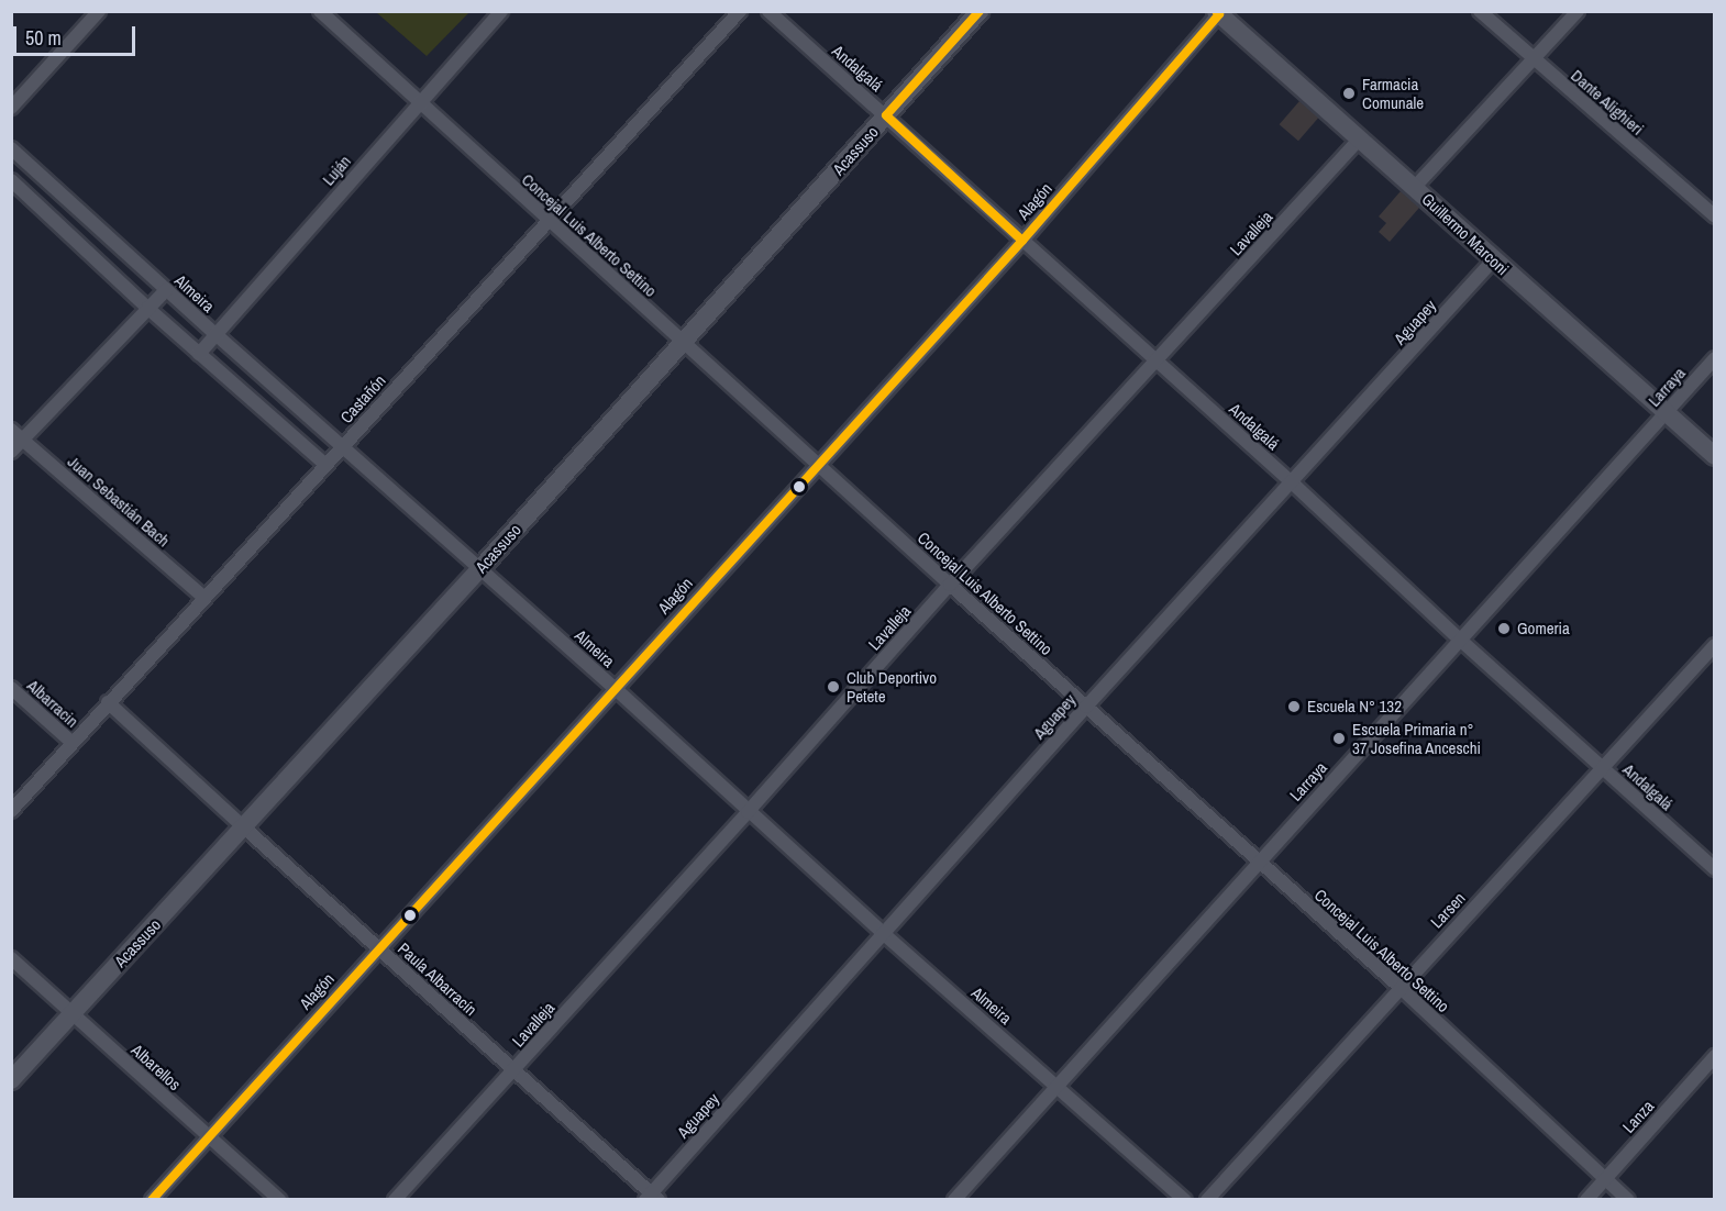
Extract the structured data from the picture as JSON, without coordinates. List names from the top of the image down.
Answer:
{
  "streets": {
    "street": [
      "Andalgalá",
      "Dante Alighieri",
      "Acassuso",
      "Luján",
      "Alagón",
      "Lavalleja",
      "Guillermo Marconi",
      "Concejal Luis Alberto Settino",
      "Almeira",
      "Aguapey",
      "Larraya",
      "Castañón",
      "Juan Sebastián Bach",
      "Albarracin",
      "Larsen",
      "Paula Albarracín",
      "Albarellos",
      "Lanza"
    ]
  },
  "crossings": [
    ["Andalgalá", "Acassuso"],
    ["Andalgalá", "Alagón"],
    ["Andalgalá", "Lavalleja"],
    ["Andalgalá", "Aguapey"],
    ["Andalgalá", "Larraya"],
    ["Andalgalá", "Larsen"],
    ["Acassuso", "Concejal Luis Alberto Settino"],
    ["Acassuso", "Almeira"],
    ["Acassuso", "Paula Albarracín"],
    ["Acassuso", "Albarellos"],
    ["Luján", "Concejal Luis Alberto Settino"],
    ["Luján", "Almeira"],
    ["Alagón", "Guillermo Marconi"],
    ["Alagón", "Concejal Luis Alberto Settino"],
    ["Alagón", "Almeira"],
    ["Alagón", "Paula Albarracín"],
    ["Alagón", "Albarellos"],
    ["Lavalleja", "Guillermo Marconi"],
    ["Lavalleja", "Concejal Luis Alberto Settino"],
    ["Lavalleja", "Almeira"],
    ["Lavalleja", "Paula Albarracín"],
    ["Guillermo Marconi", "Aguapey"],
    ["Guillermo Marconi", "Larraya"],
    ["Concejal Luis Alberto Settino", "Aguapey"],
    ["Concejal Luis Alberto Settino", "Larraya"],
    ["Concejal Luis Alberto Settino", "Castañón"],
    ["Concejal Luis Alberto Settino", "Larsen"],
    ["Concejal Luis Alberto Settino", "Lanza"],
    ["Almeira", "Aguapey"],
    ["Almeira", "Larraya"],
    ["Almeira", "Castañón"],
    ["Aguapey", "Paula Albarracín"],
    ["Castañón", "Juan Sebastián Bach"],
    ["Castañón", "Albarracin"],
    ["Castañón", "Paula Albarracín"]
  ],
  "places": [
    "Farmacia Comunale",
    "Gomeria",
    "Club Deportivo Petete",
    "Escuela N° 132",
    "Escuela Primaria n° 37 Josefina Anceschi"
  ],
  "scale_bar": "50 m"
}
